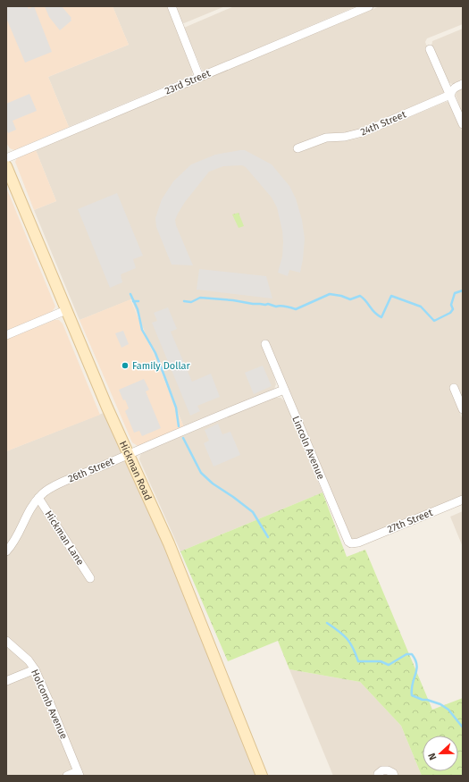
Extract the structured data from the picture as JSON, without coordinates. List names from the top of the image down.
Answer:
{
  "streets": {
    "main road": ["Hickman Road"],
    "street": [
      "23rd Street",
      "24th Street",
      "Lincoln Avenue",
      "26th Street",
      "27th Street",
      "Hickman Lane",
      "Holcomb Avenue"
    ]
  },
  "crossings": [
    ["Lincoln Avenue", "26th Street"],
    ["Lincoln Avenue", "27th Street"],
    ["26th Street", "Hickman Road"],
    ["26th Street", "Hickman Lane"]
  ],
  "places": ["Family Dollar"],
  "north": "left"
}
